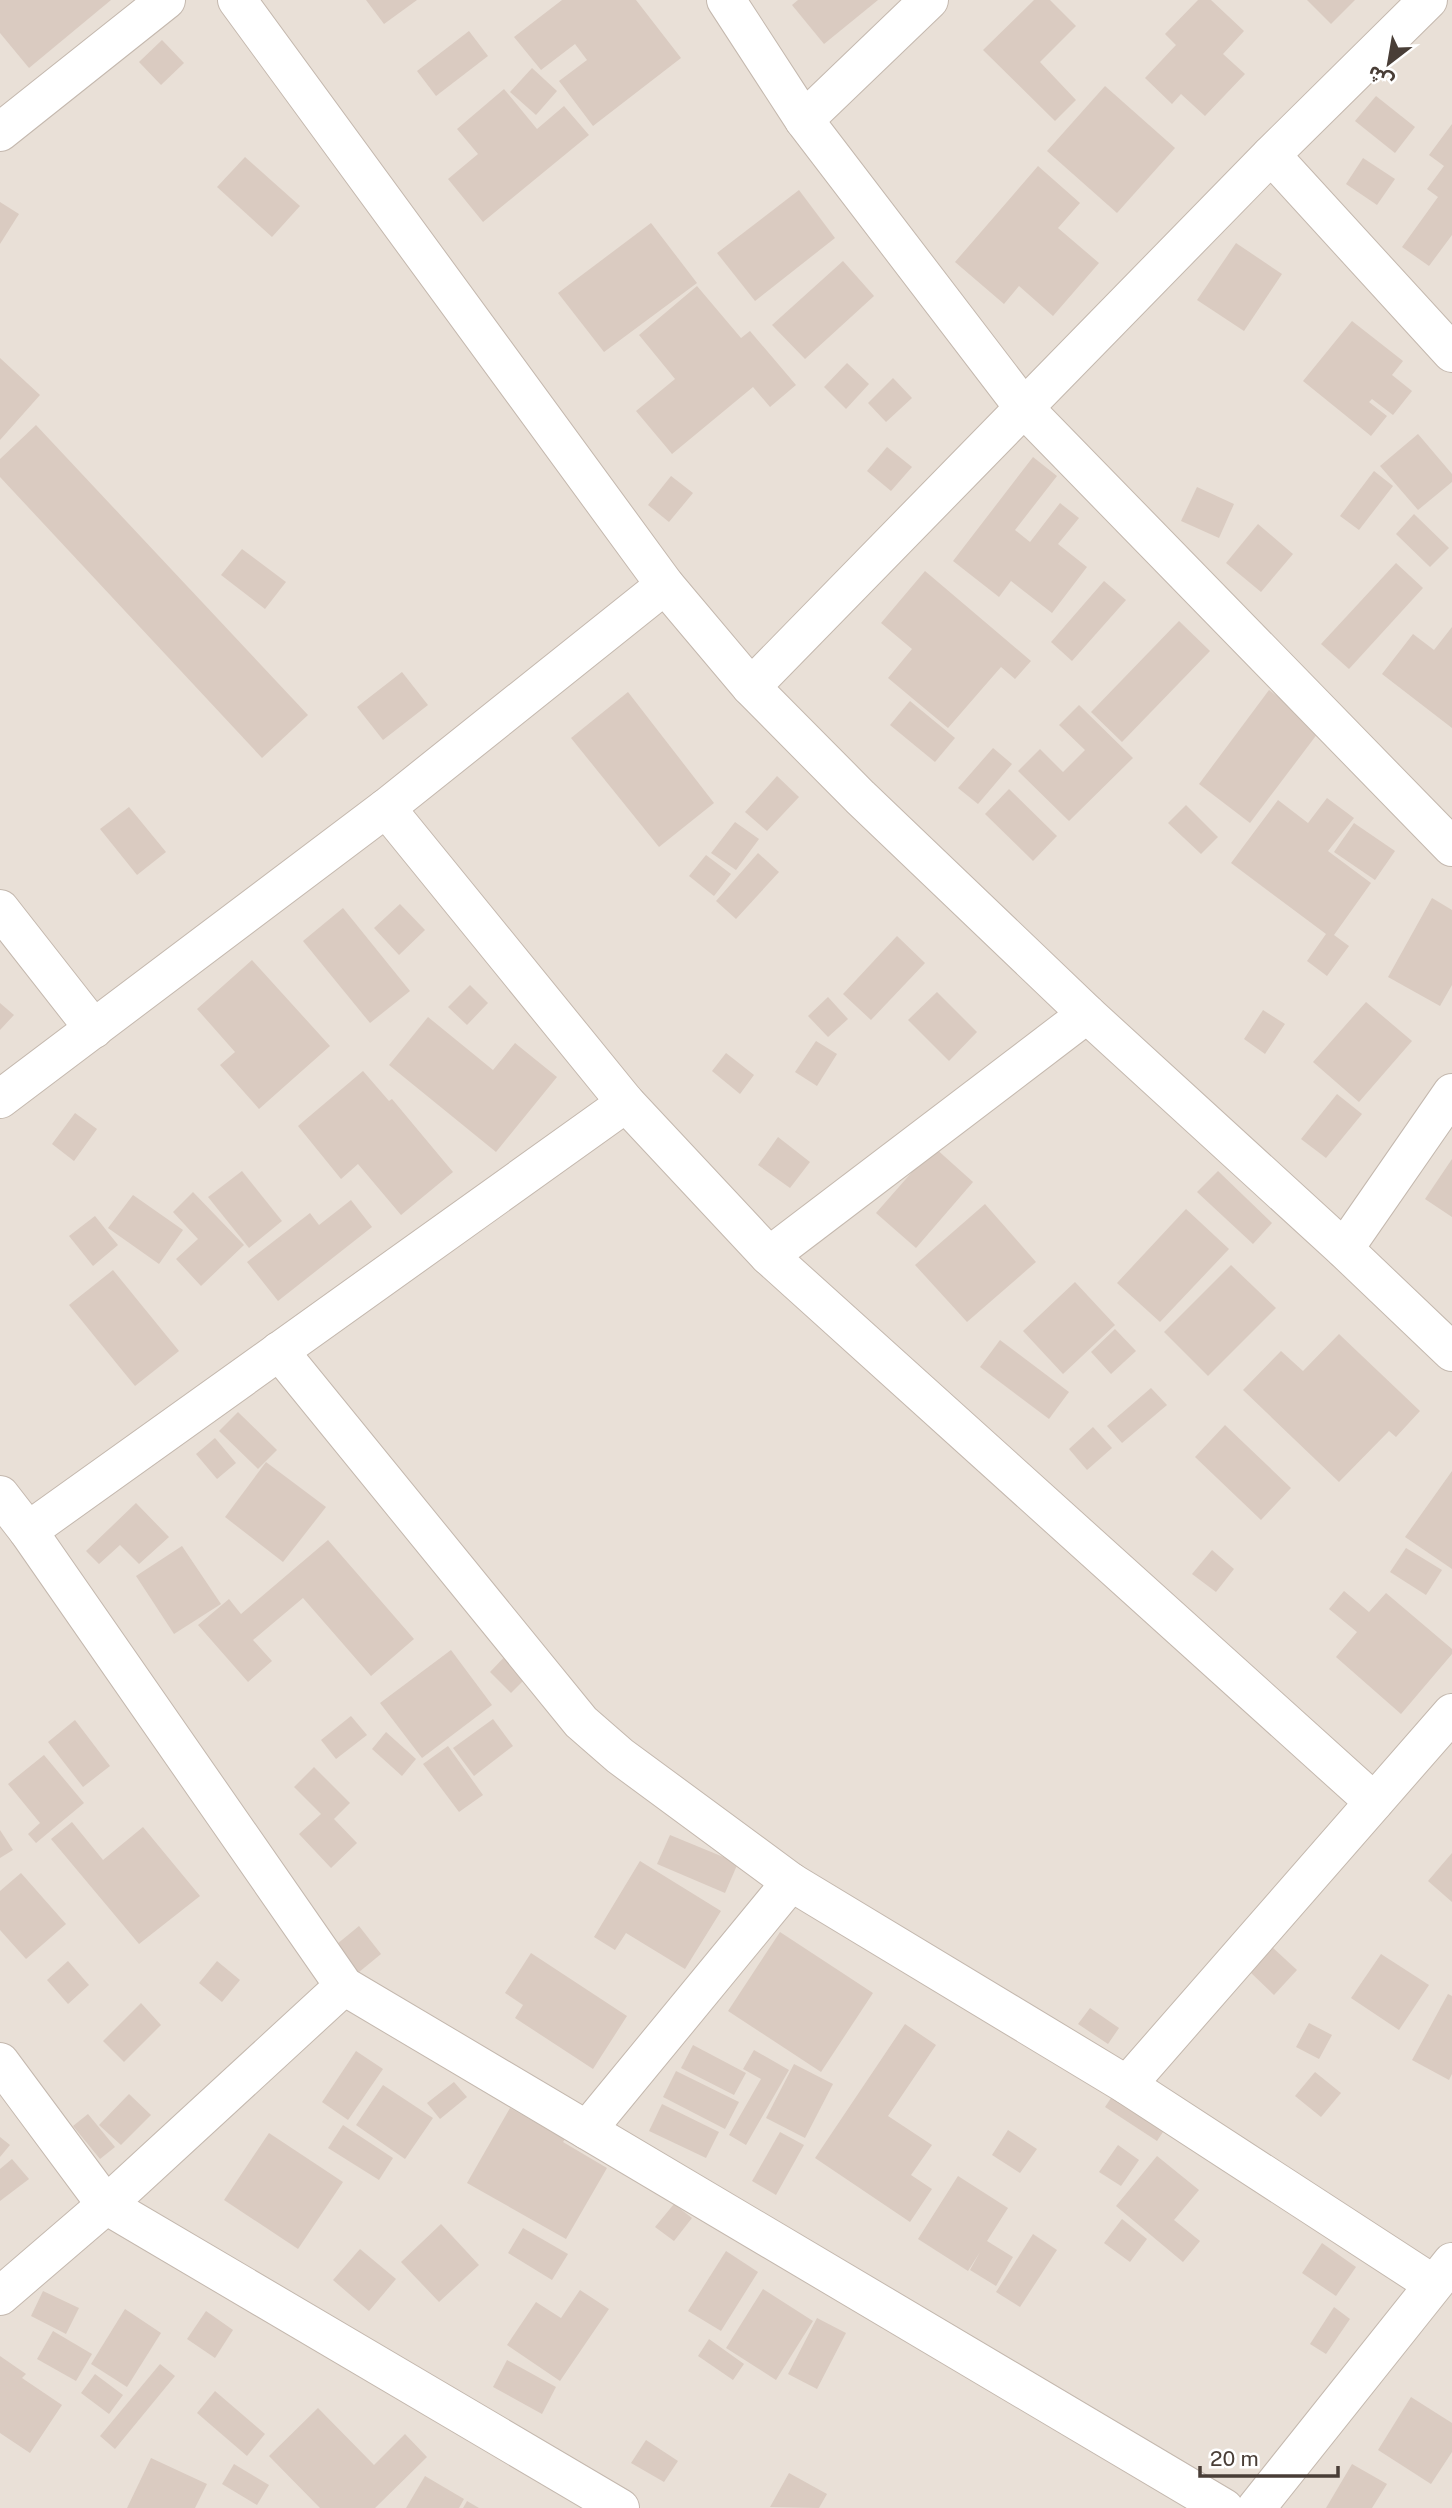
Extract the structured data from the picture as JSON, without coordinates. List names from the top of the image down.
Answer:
{
  "scale_bar": "20 m",
  "north": "bottom left"
}
